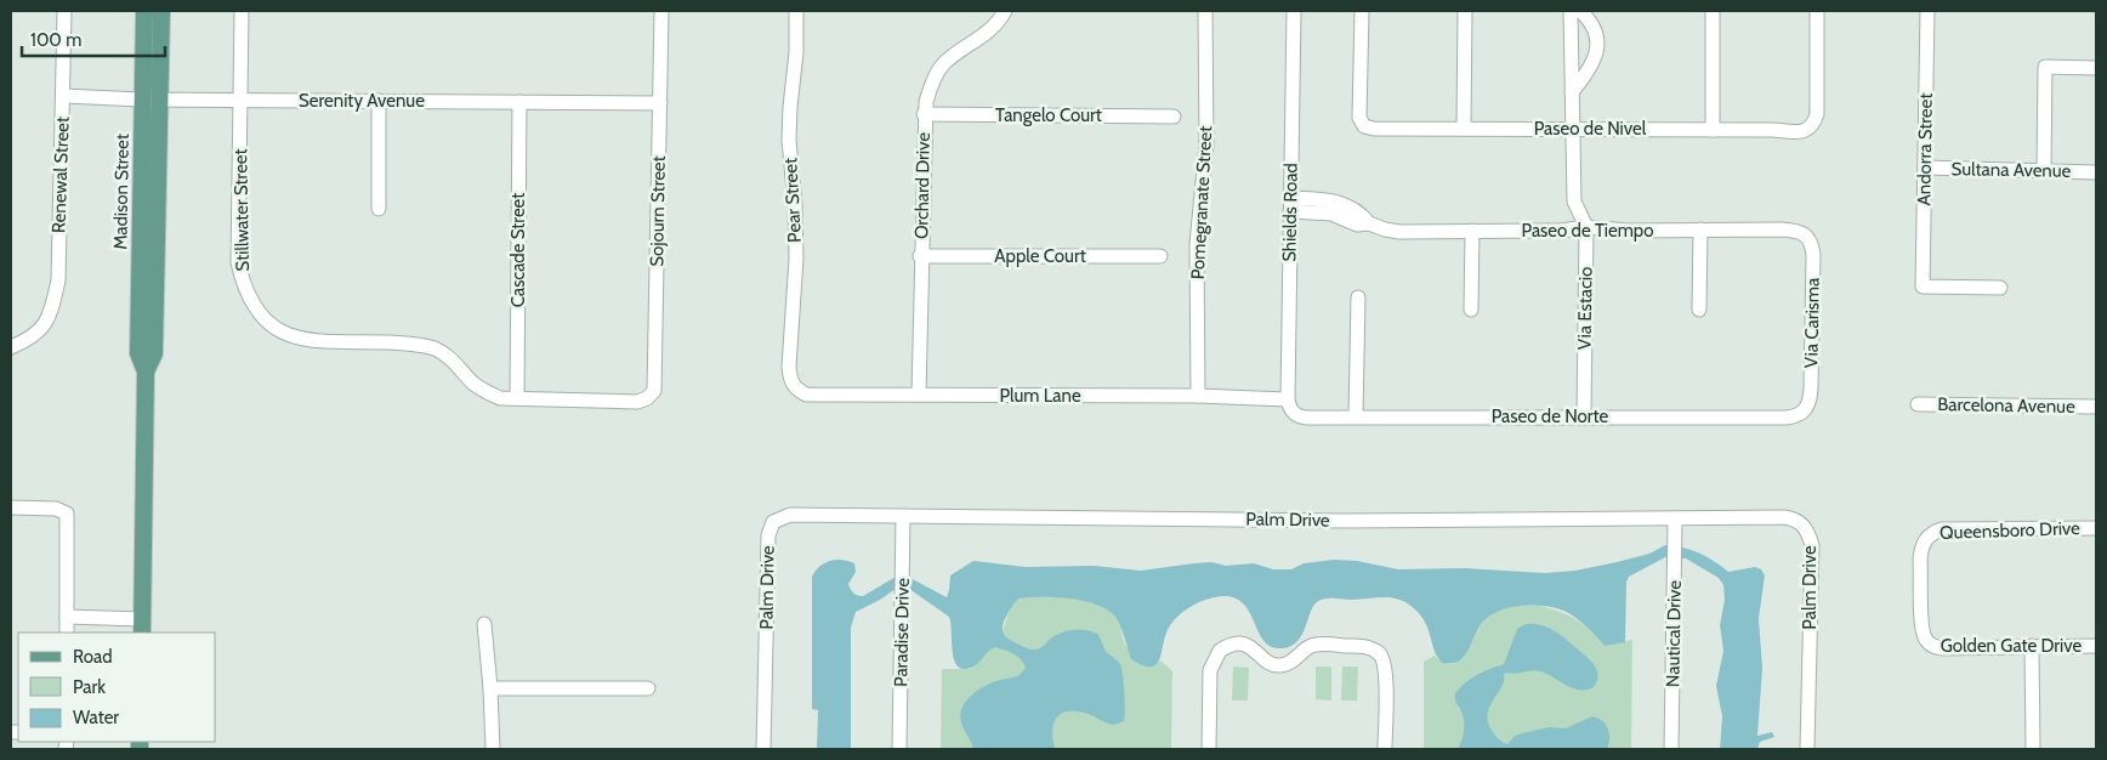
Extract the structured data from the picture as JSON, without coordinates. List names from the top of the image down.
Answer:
{
  "streets": {
    "main road": ["Madison Street"],
    "street": [
      "Serenity Avenue",
      "Tangelo Court",
      "Paseo de Nivel",
      "Andorra Street",
      "Sultana Avenue",
      "Renewal Street",
      "Orchard Drive",
      "Pear Street",
      "Pomegranate Street",
      "Stillwater Street",
      "Sojourn Street",
      "Shields Road",
      "Paseo de Tiempo",
      "Cascade Street",
      "Apple Court",
      "Via Estacio",
      "Via Carisma",
      "Plum Lane",
      "Barcelona Avenue",
      "Paseo de Norte",
      "Palm Drive",
      "Queensboro Drive",
      "Paradise Drive",
      "Nautical Drive",
      "Golden Gate Drive"
    ]
  },
  "crossings": [
    ["Serenity Avenue", "Renewal Street"],
    ["Serenity Avenue", "Madison Street"],
    ["Serenity Avenue", "Stillwater Street"],
    ["Serenity Avenue", "Sojourn Street"],
    ["Serenity Avenue", "Cascade Street"],
    ["Tangelo Court", "Orchard Drive"],
    ["Paseo de Nivel", "Via Estacio"],
    ["Andorra Street", "Sultana Avenue"],
    ["Orchard Drive", "Apple Court"],
    ["Orchard Drive", "Plum Lane"],
    ["Pear Street", "Plum Lane"],
    ["Pomegranate Street", "Plum Lane"],
    ["Stillwater Street", "Sojourn Street"],
    ["Stillwater Street", "Cascade Street"],
    ["Sojourn Street", "Cascade Street"],
    ["Shields Road", "Paseo de Tiempo"],
    ["Shields Road", "Plum Lane"],
    ["Shields Road", "Paseo de Norte"],
    ["Paseo de Tiempo", "Via Estacio"],
    ["Paseo de Tiempo", "Via Carisma"],
    ["Via Estacio", "Paseo de Norte"],
    ["Via Carisma", "Paseo de Norte"],
    ["Palm Drive", "Paradise Drive"],
    ["Palm Drive", "Nautical Drive"],
    ["Queensboro Drive", "Golden Gate Drive"]
  ],
  "legend": ["Road", "Park", "Water"],
  "scale_bar": "100 m"
}
